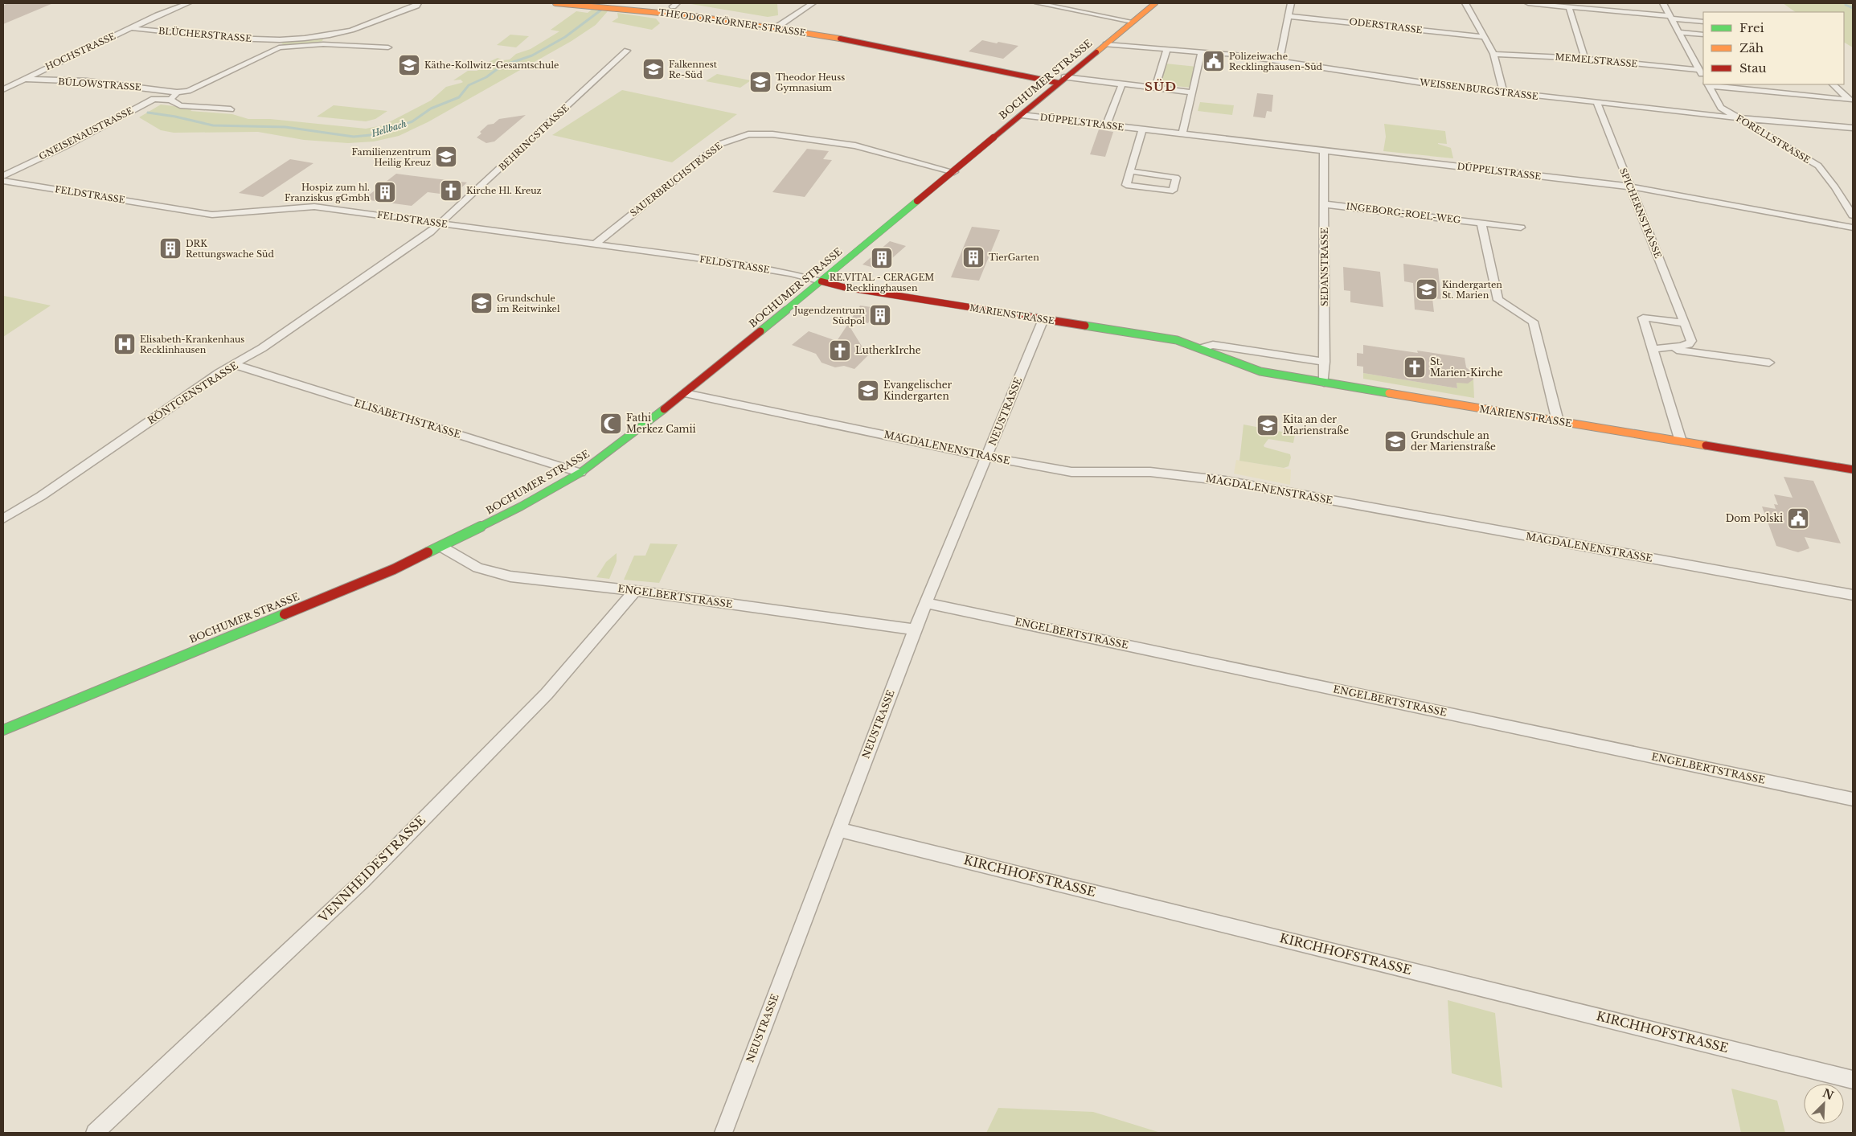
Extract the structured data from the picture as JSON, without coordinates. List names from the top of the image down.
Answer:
{
  "streets": {
    "main road": ["THEODOR-KÖRNER-STRASSE", "BOCHUMER STRASSE", "MARIENSTRASSE"],
    "street": [
      "ODERSTRASSE",
      "BLÜCHERSTRASSE",
      "HOCHSTRASSE",
      "MEMELSTRASSE",
      "BÜLOWSTRASSE",
      "WEISSENBURGSTRASSE",
      "DÜPPELSTRASSE",
      "GNEISENAUSTRASSE",
      "BEHRINGSTRASSE",
      "FORELLSTRASSE",
      "SAUERBRUCHSTRASSE",
      "FELDSTRASSE",
      "INGEBORG-ROEL-WEG",
      "SPICHERNSTRASSE",
      "SEDANSTRASSE",
      "RÖNTGENSTRASSE",
      "NEUSTRASSE",
      "ELISABETHSTRASSE",
      "MAGDALENENSTRASSE",
      "ENGELBERTSTRASSE",
      "VENNHEIDESTRASSE",
      "KIRCHHOFSTRASSE"
    ]
  },
  "crossings": [
    ["THEODOR-KÖRNER-STRASSE", "BOCHUMER STRASSE"],
    ["BLÜCHERSTRASSE", "HOCHSTRASSE"],
    ["HOCHSTRASSE", "BÜLOWSTRASSE"],
    ["BOCHUMER STRASSE", "WEISSENBURGSTRASSE"],
    ["BOCHUMER STRASSE", "DÜPPELSTRASSE"],
    ["BOCHUMER STRASSE", "SAUERBRUCHSTRASSE"],
    ["BOCHUMER STRASSE", "FELDSTRASSE"],
    ["BOCHUMER STRASSE", "MARIENSTRASSE"],
    ["BOCHUMER STRASSE", "ELISABETHSTRASSE"],
    ["BOCHUMER STRASSE", "MAGDALENENSTRASSE"],
    ["BOCHUMER STRASSE", "ENGELBERTSTRASSE"],
    ["WEISSENBURGSTRASSE", "FORELLSTRASSE"],
    ["WEISSENBURGSTRASSE", "SPICHERNSTRASSE"],
    ["DÜPPELSTRASSE", "SPICHERNSTRASSE"],
    ["DÜPPELSTRASSE", "SEDANSTRASSE"],
    ["BEHRINGSTRASSE", "FELDSTRASSE"],
    ["BEHRINGSTRASSE", "RÖNTGENSTRASSE"],
    ["SAUERBRUCHSTRASSE", "FELDSTRASSE"],
    ["FELDSTRASSE", "MARIENSTRASSE"],
    ["FELDSTRASSE", "RÖNTGENSTRASSE"],
    ["INGEBORG-ROEL-WEG", "SEDANSTRASSE"],
    ["SEDANSTRASSE", "MARIENSTRASSE"],
    ["MARIENSTRASSE", "NEUSTRASSE"],
    ["RÖNTGENSTRASSE", "ELISABETHSTRASSE"],
    ["NEUSTRASSE", "MAGDALENENSTRASSE"],
    ["NEUSTRASSE", "ENGELBERTSTRASSE"],
    ["NEUSTRASSE", "KIRCHHOFSTRASSE"],
    ["ENGELBERTSTRASSE", "VENNHEIDESTRASSE"]
  ],
  "districts": ["SÜD"],
  "water": ["Hellbach"],
  "places": {
    "public building": ["Polizeiwache Recklinghausen-Süd", "Dom Polski"],
    "school or university": [
      "Käthe-Kollwitz-Gesamtschule",
      "Falkennest Re-Süd",
      "Theodor Heuss Gymnasium",
      "Familienzentrum Heilig Kreuz",
      "Kindergarten St. Marien",
      "Grundschule im Reitwinkel",
      "Evangelischer Kindergarten",
      "Kita an der Marienstraße",
      "Grundschule an der Marienstraße"
    ],
    "church": ["Kirche Hl. Kreuz", "LutherkIrche", "St. Marien-Kirche"],
    "building": [
      "Hospiz zum hl. Franziskus gGmbh",
      "DRK Rettungswache Süd",
      "TierGarten",
      "RE.VITAL - CERAGEM Recklinghausen",
      "Jugendzentrum Südpol"
    ],
    "hospital": ["Elisabeth-Krankenhaus Recklinhausen"],
    "mosque": ["Fathi Merkez Camii"]
  },
  "legend": ["Frei", "Zäh", "Stau"],
  "north": "top right"
}
